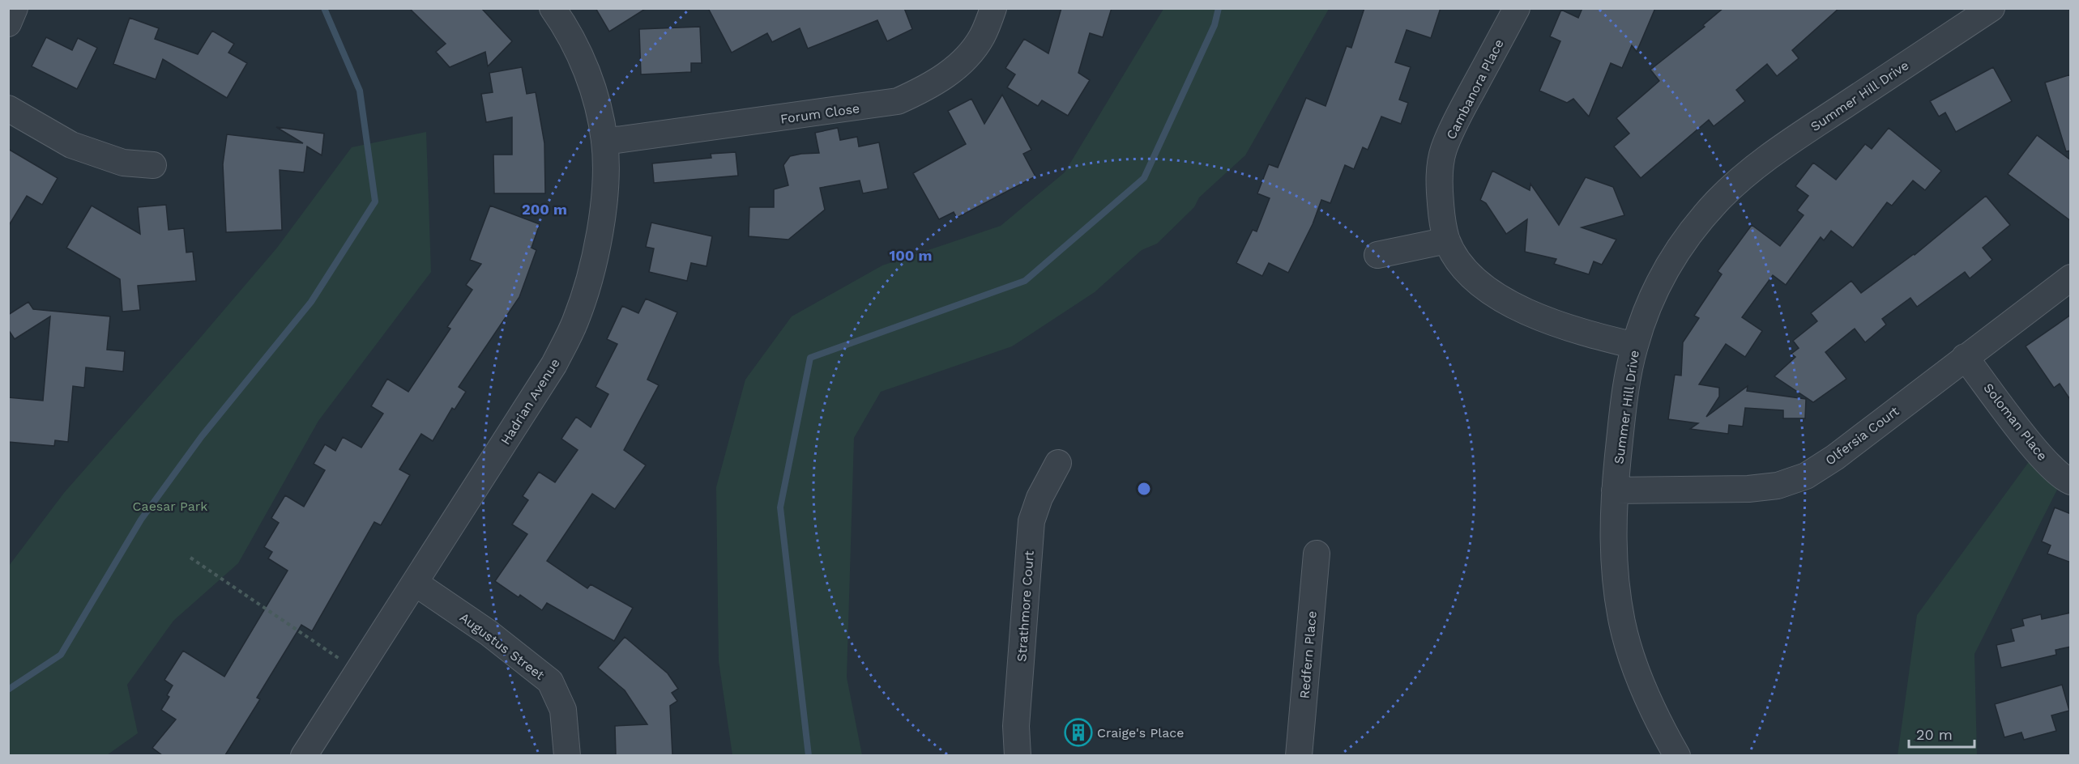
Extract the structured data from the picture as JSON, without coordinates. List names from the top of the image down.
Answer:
{
  "streets": {
    "street": [
      "Cambanora Place",
      "Summer Hill Drive",
      "Forum Close",
      "Hadrian Avenue",
      "Soloman Place",
      "Olfersia Court",
      "Strathmore Court",
      "Augustus Street",
      "Redfern Place"
    ]
  },
  "crossings": [
    ["Cambanora Place", "Summer Hill Drive"],
    ["Summer Hill Drive", "Olfersia Court"],
    ["Forum Close", "Hadrian Avenue"],
    ["Hadrian Avenue", "Augustus Street"],
    ["Soloman Place", "Olfersia Court"]
  ],
  "parks": ["Caesar Park"],
  "places": {
    "building": ["Craige's Place"]
  },
  "scale_bar": "20 m",
  "rings": ["200 m", "100 m"]
}
